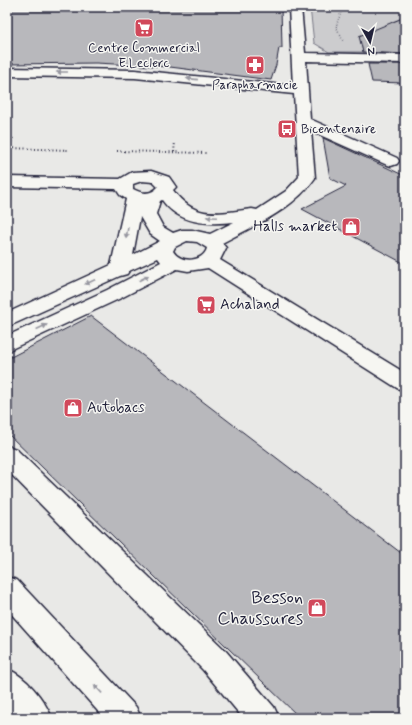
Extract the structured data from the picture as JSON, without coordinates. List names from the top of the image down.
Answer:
{
  "places": {
    "supermarket": ["Centre Commercial E.Leclerc", "Achaland"],
    "pharmacy": ["Parapharmacie"],
    "bus stop": ["Bicentenaire"],
    "shop": ["Halls market", "Autobacs", "Besson Chaussures"]
  },
  "north": "bottom"
}
